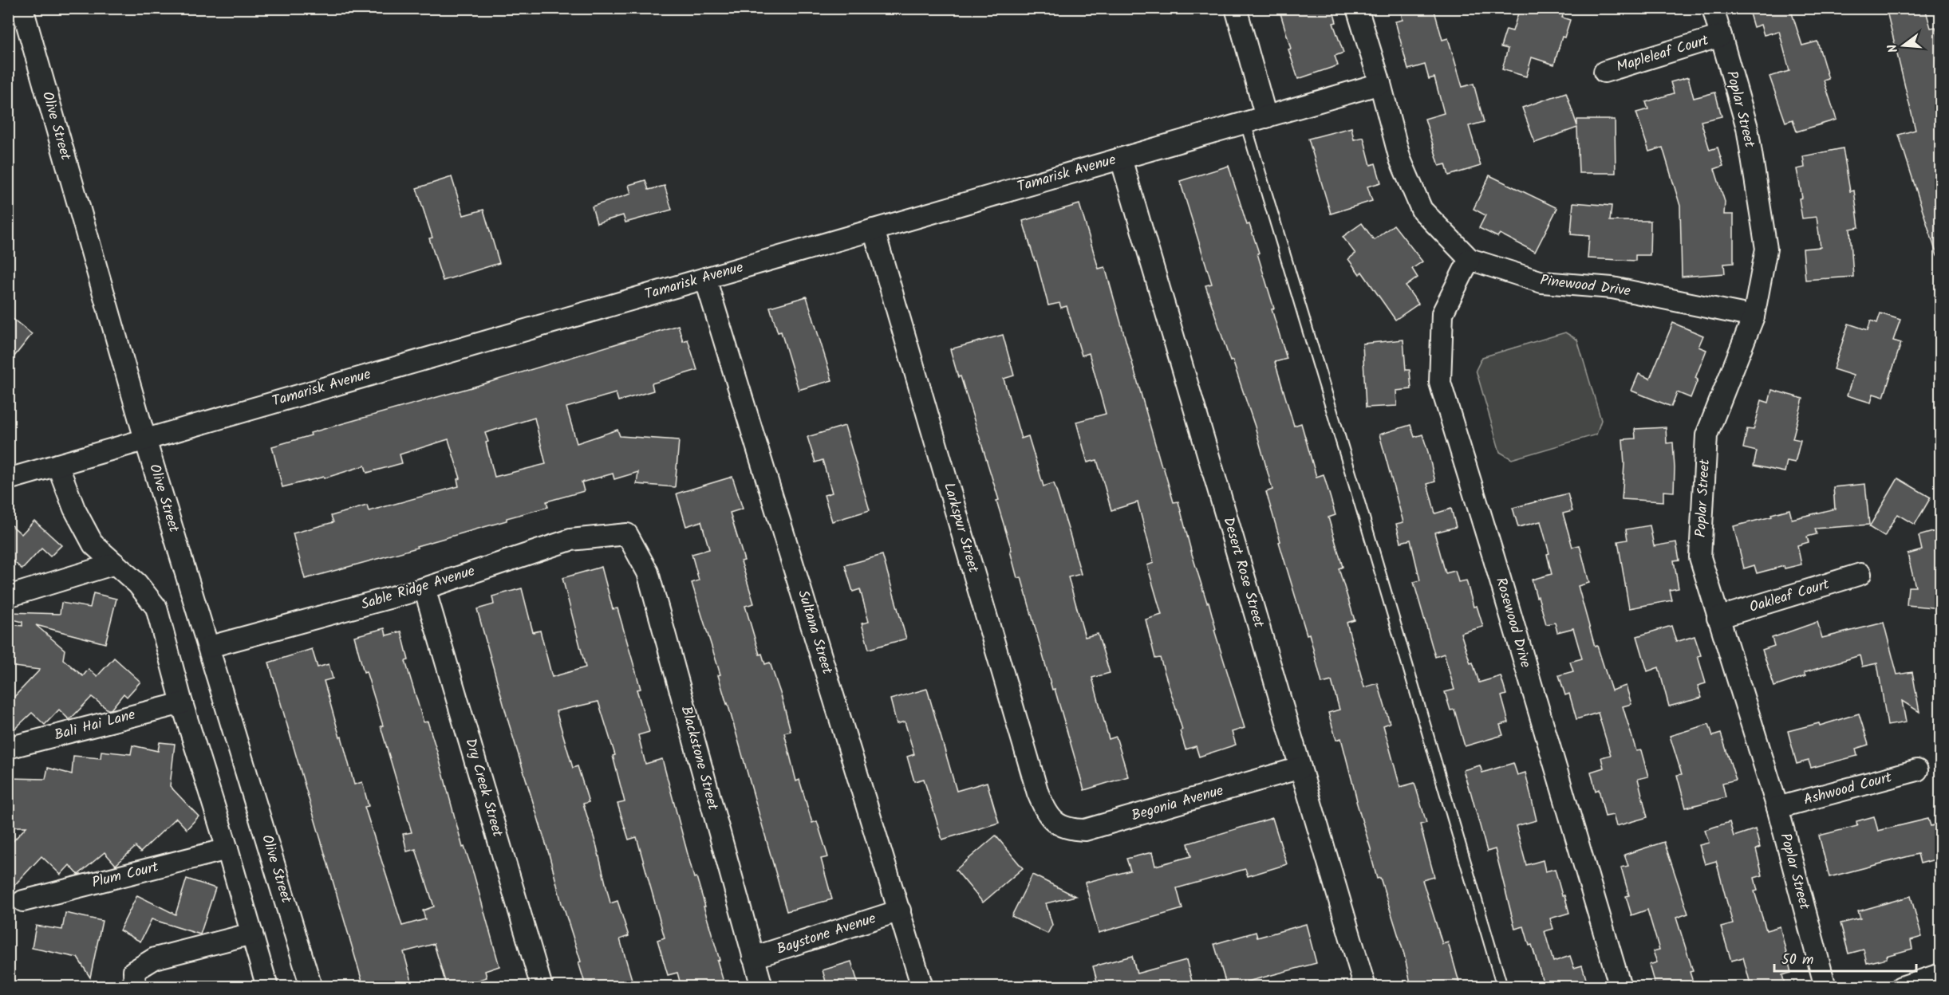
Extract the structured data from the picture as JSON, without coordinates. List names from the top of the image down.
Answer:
{
  "streets": {
    "street": [
      "Mapleleaf Court",
      "Poplar Street",
      "Olive Street",
      "Tamarisk Avenue",
      "Pinewood Drive",
      "Larkspur Street",
      "Desert Rose Street",
      "Sable Ridge Avenue",
      "Oakleaf Court",
      "Rosewood Drive",
      "Sultana Street",
      "Bali Hai Lane",
      "Blackstone Street",
      "Dry Creek Street",
      "Ashwood Court",
      "Begonia Avenue",
      "Plum Court",
      "Baystone Avenue"
    ]
  },
  "crossings": [
    ["Mapleleaf Court", "Poplar Street"],
    ["Poplar Street", "Pinewood Drive"],
    ["Poplar Street", "Oakleaf Court"],
    ["Poplar Street", "Ashwood Court"],
    ["Olive Street", "Tamarisk Avenue"],
    ["Olive Street", "Sable Ridge Avenue"],
    ["Tamarisk Avenue", "Pinewood Drive"],
    ["Tamarisk Avenue", "Larkspur Street"],
    ["Tamarisk Avenue", "Desert Rose Street"],
    ["Tamarisk Avenue", "Sultana Street"],
    ["Pinewood Drive", "Rosewood Drive"],
    ["Larkspur Street", "Begonia Avenue"],
    ["Desert Rose Street", "Begonia Avenue"],
    ["Sable Ridge Avenue", "Blackstone Street"],
    ["Sable Ridge Avenue", "Dry Creek Street"],
    ["Sultana Street", "Baystone Avenue"],
    ["Blackstone Street", "Baystone Avenue"]
  ],
  "scale_bar": "50 m",
  "north": "left"
}
